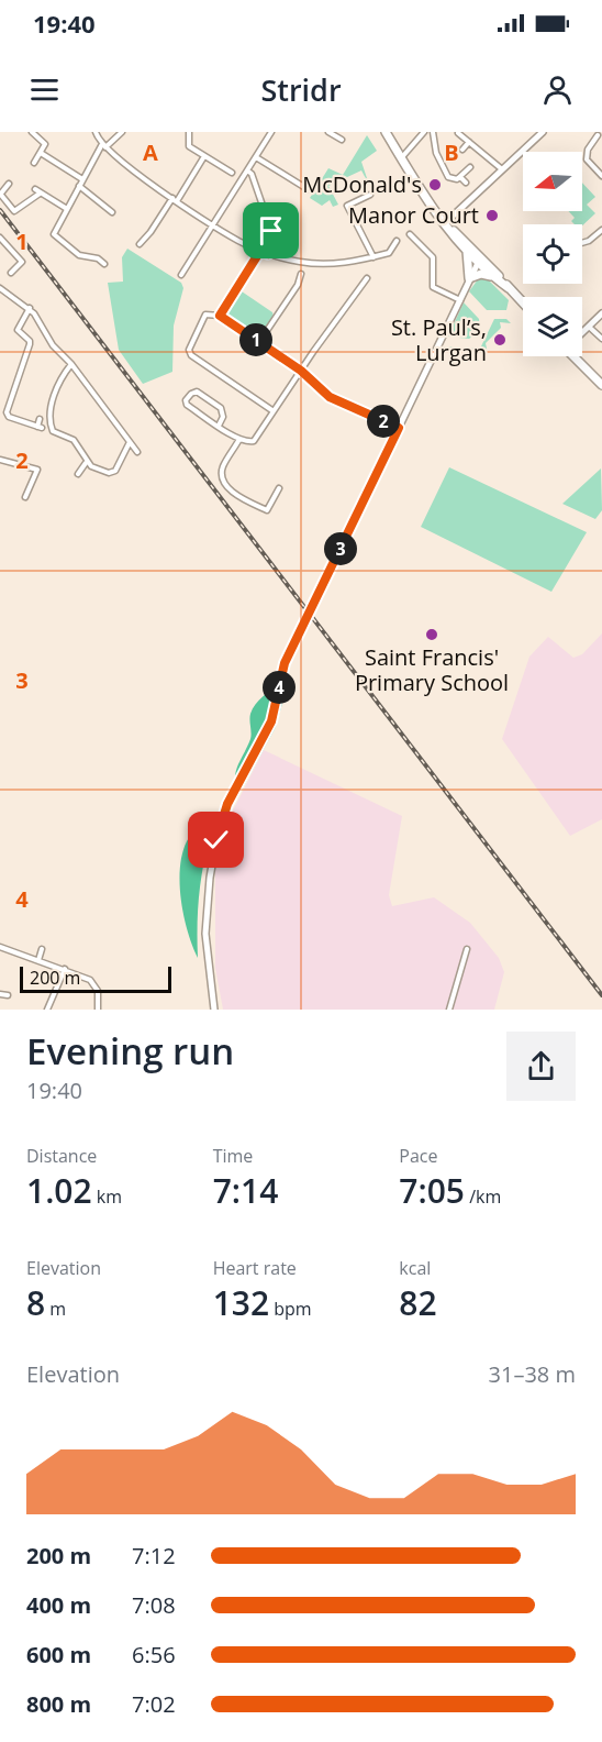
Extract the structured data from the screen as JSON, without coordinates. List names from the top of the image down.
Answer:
{
  "places": [
    "McDonald's",
    "Manor Court",
    "St. Paul’s, Lurgan",
    "Saint Francis' Primary School"
  ],
  "scale_bar": "200 m",
  "north": "left",
  "page": {
    "status": "19:40",
    "header": "Stridr",
    "pins": [
      "1",
      "2",
      "3",
      "4"
    ],
    "scale": "200 m",
    "heading": ["Evening run", "19:40"],
    "stats": [
      ["Distance", "1.02 km"],
      ["Time", "7:14"],
      ["Pace", "7:05 /km"],
      ["Elevation", "8 m"],
      ["Heart rate", "132 bpm"],
      ["kcal", "82"]
    ],
    "chart": ["Elevation", "31–38 m"],
    "list": [
      {
        "name": "200 m",
        "note": "7:12"
      },
      {
        "name": "400 m",
        "note": "7:08"
      },
      {
        "name": "600 m",
        "note": "6:56"
      },
      {
        "name": "800 m",
        "note": "7:02"
      }
    ]
  },
  "grid": {
    "columns": ["A", "B"],
    "rows": [
      "1",
      "2",
      "3",
      "4"
    ]
  }
}
